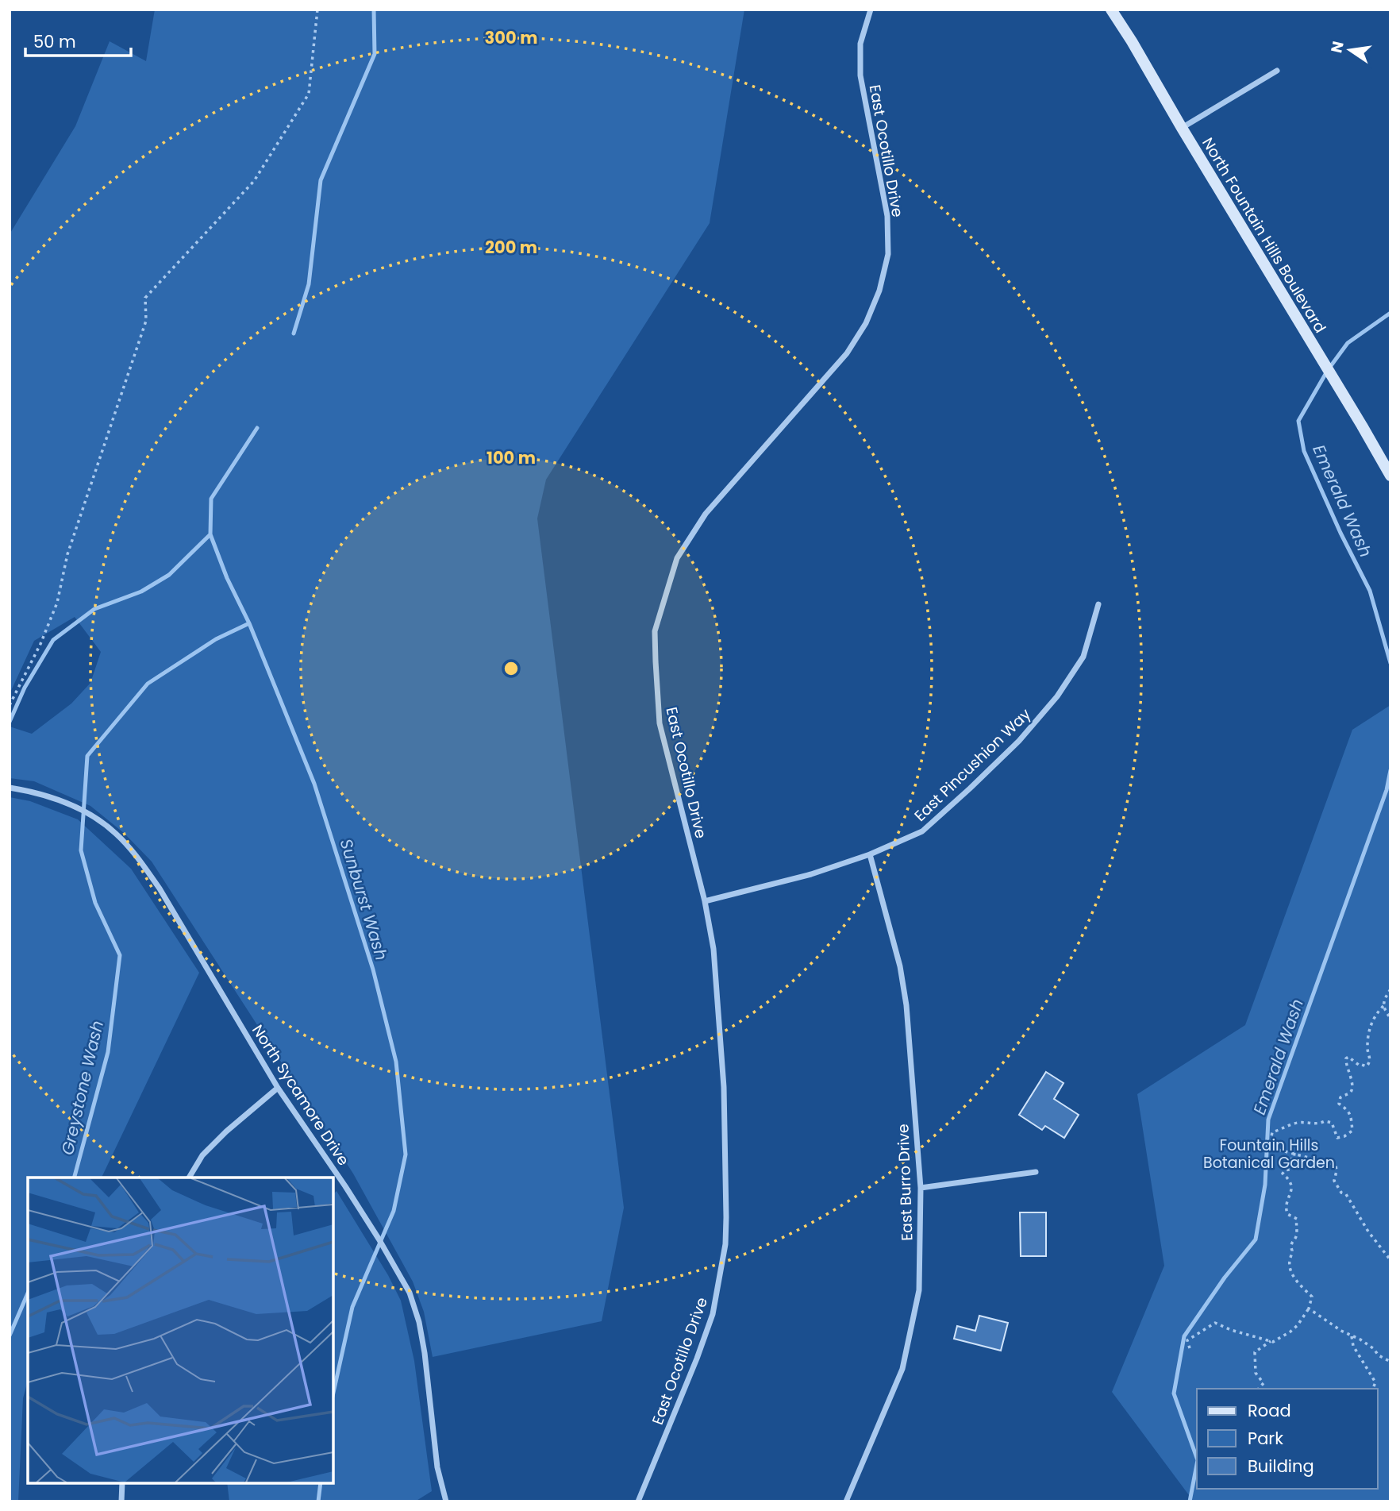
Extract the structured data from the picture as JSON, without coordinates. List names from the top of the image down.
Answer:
{
  "streets": {
    "main road": ["North Fountain Hills Boulevard"],
    "street": [
      "East Ocotillo Drive",
      "East Pincushion Way",
      "North Sycamore Drive",
      "East Burro Drive"
    ]
  },
  "crossings": [
    ["East Ocotillo Drive", "East Pincushion Way"],
    ["East Pincushion Way", "East Burro Drive"]
  ],
  "water": ["Emerald Wash", "Sunburst Wash", "Greystone Wash"],
  "parks": ["Fountain Hills Botanical Garden"],
  "legend": ["Road", "Park", "Building"],
  "scale_bar": "50 m",
  "north": "left",
  "rings": ["300 m", "200 m", "100 m"]
}
